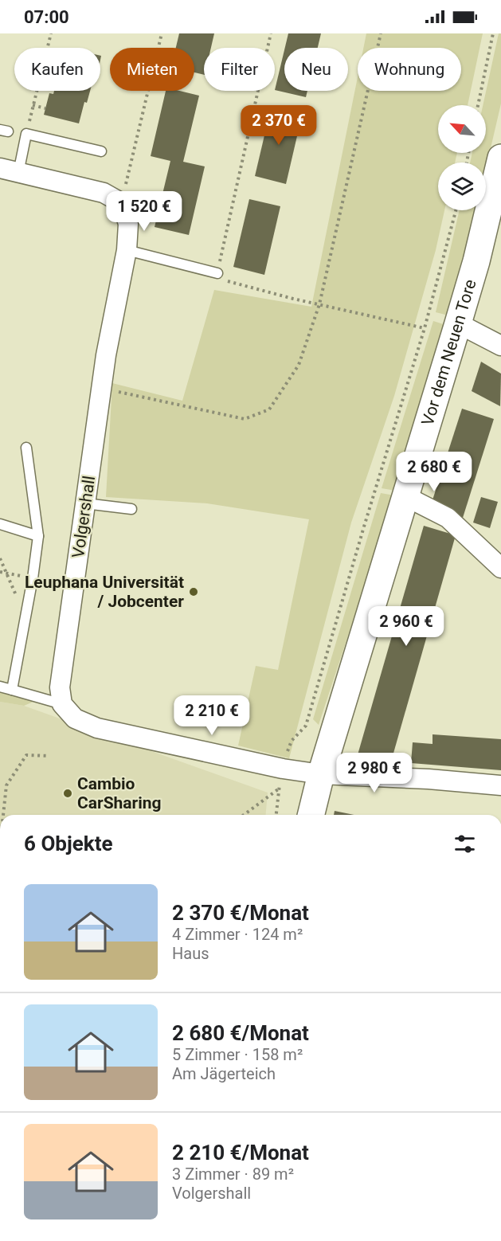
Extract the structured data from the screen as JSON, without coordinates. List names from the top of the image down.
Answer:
{
  "streets": {
    "main road": ["Vor dem Neuen Tore"],
    "street": ["Volgershall"]
  },
  "places": ["Leuphana Universität / Jobcenter", "Cambio CarSharing"],
  "north": "top left",
  "page": {
    "status": "07:00",
    "chip": [
      "Kaufen",
      "Mieten",
      "Filter",
      "Neu",
      "Wohnung"
    ],
    "price": [
      "2 370 €",
      "1 520 €",
      "2 680 €",
      "2 960 €",
      "2 210 €",
      "2 980 €"
    ],
    "heading": "6 Objekte",
    "list": [
      {
        "name": "2 370 €/Monat",
        "note": "4 Zimmer · 124 m² · Haus"
      },
      {
        "name": "2 680 €/Monat",
        "note": "5 Zimmer · 158 m² · Am Jägerteich"
      },
      {
        "name": "2 210 €/Monat",
        "note": "3 Zimmer · 89 m² · Volgershall"
      }
    ]
  }
}
